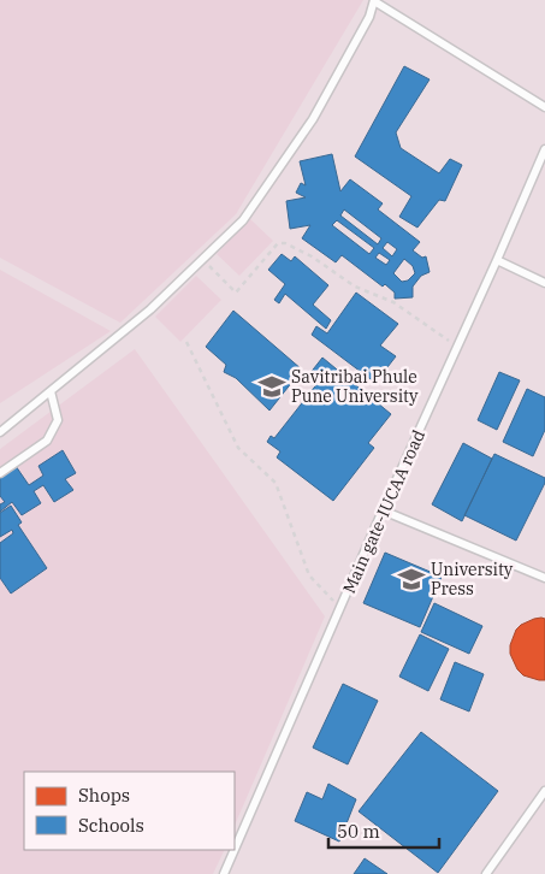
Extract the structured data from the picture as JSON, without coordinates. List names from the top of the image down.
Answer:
{
  "streets": {
    "lane": ["Main gate-IUCAA road"]
  },
  "places": {
    "school or university": ["Savitribai Phule Pune University", "University Press"]
  },
  "legend": ["Shops", "Schools"],
  "scale_bar": "50 m"
}
